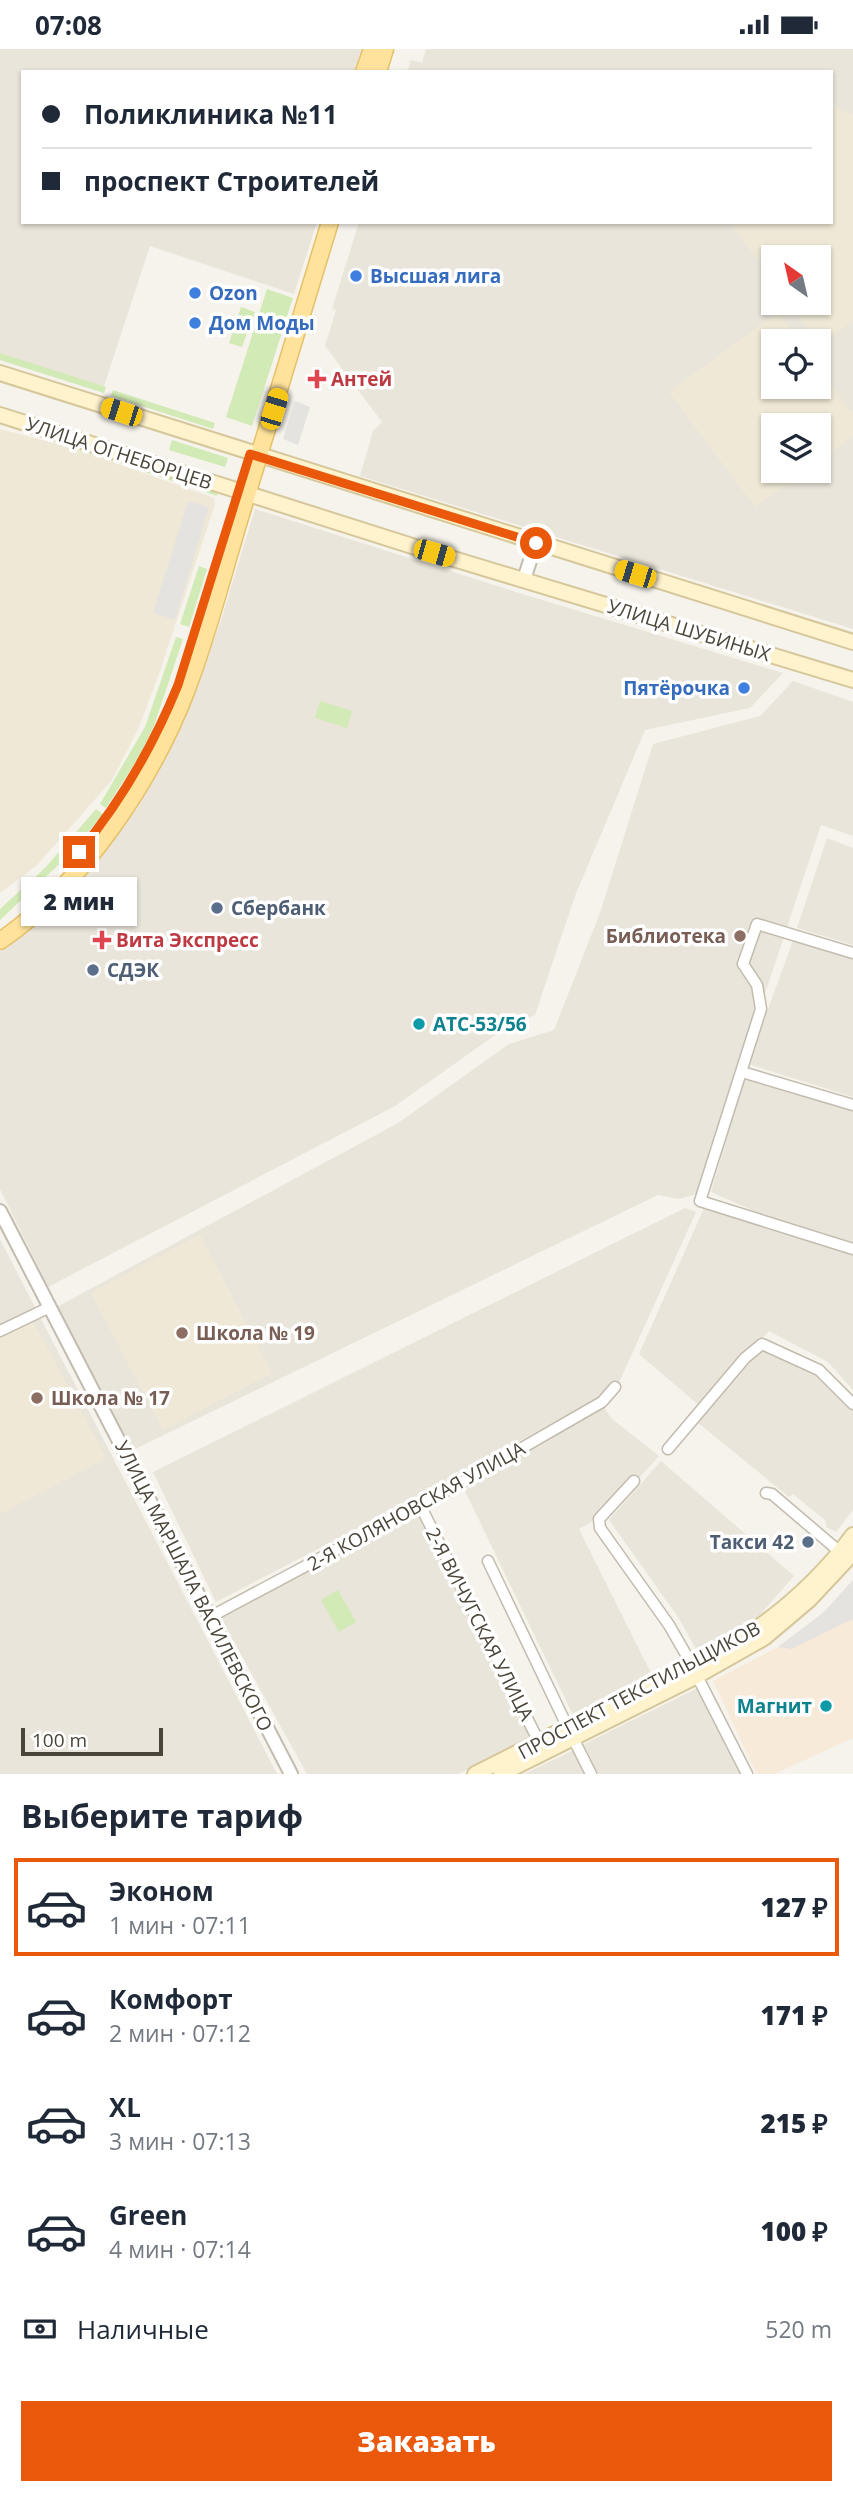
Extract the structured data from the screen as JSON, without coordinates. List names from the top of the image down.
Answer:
{
  "streets": {
    "main road": ["УЛИЦА ОГНЕБОРЦЕВ", "УЛИЦА ШУБИНЫХ", "ПРОСПЕКТ ТЕКСТИЛЬЩИКОВ"],
    "street": ["2-Я КОЛЯНОВСКАЯ УЛИЦА", "УЛИЦА МАРШАЛА ВАСИЛЕВСКОГО", "2-Я ВИЧУГСКАЯ УЛИЦА"]
  },
  "crossings": [
    ["УЛИЦА ОГНЕБОРЦЕВ", "УЛИЦА ШУБИНЫХ"],
    ["2-Я КОЛЯНОВСКАЯ УЛИЦА", "УЛИЦА МАРШАЛА ВАСИЛЕВСКОГО"],
    ["2-Я КОЛЯНОВСКАЯ УЛИЦА", "2-Я ВИЧУГСКАЯ УЛИЦА"],
    ["2-Я ВИЧУГСКАЯ УЛИЦА", "ПРОСПЕКТ ТЕКСТИЛЬЩИКОВ"]
  ],
  "places": {
    "other": [
      "Высшая лига",
      "Ozon",
      "Дом Моды",
      "Пятёрочка",
      "Сбербанк",
      "Библиотека",
      "СДЭК",
      "АТС-53/56",
      "Школа № 19",
      "Школа № 17",
      "Такси 42",
      "Магнит"
    ],
    "health": ["Антей", "Вита Экспресс"]
  },
  "scale_bar": "100 m",
  "north": "top left",
  "page": {
    "status": "07:08",
    "banner": ["Поликлиника №11", "проспект Строителей"],
    "bubble": "2 мин",
    "scale": "100 m",
    "heading": "Выберите тариф",
    "list": [
      {
        "name": "Эконом",
        "note": "1 мин · 07:11",
        "value": "127 ₽"
      },
      {
        "name": "Комфорт",
        "note": "2 мин · 07:12",
        "value": "171 ₽"
      },
      {
        "name": "XL",
        "note": "3 мин · 07:13",
        "value": "215 ₽"
      },
      {
        "name": "Green",
        "note": "4 мин · 07:14",
        "value": "100 ₽"
      }
    ],
    "pay": ["Наличные", "520 m"],
    "buttons": "Заказать"
  }
}
